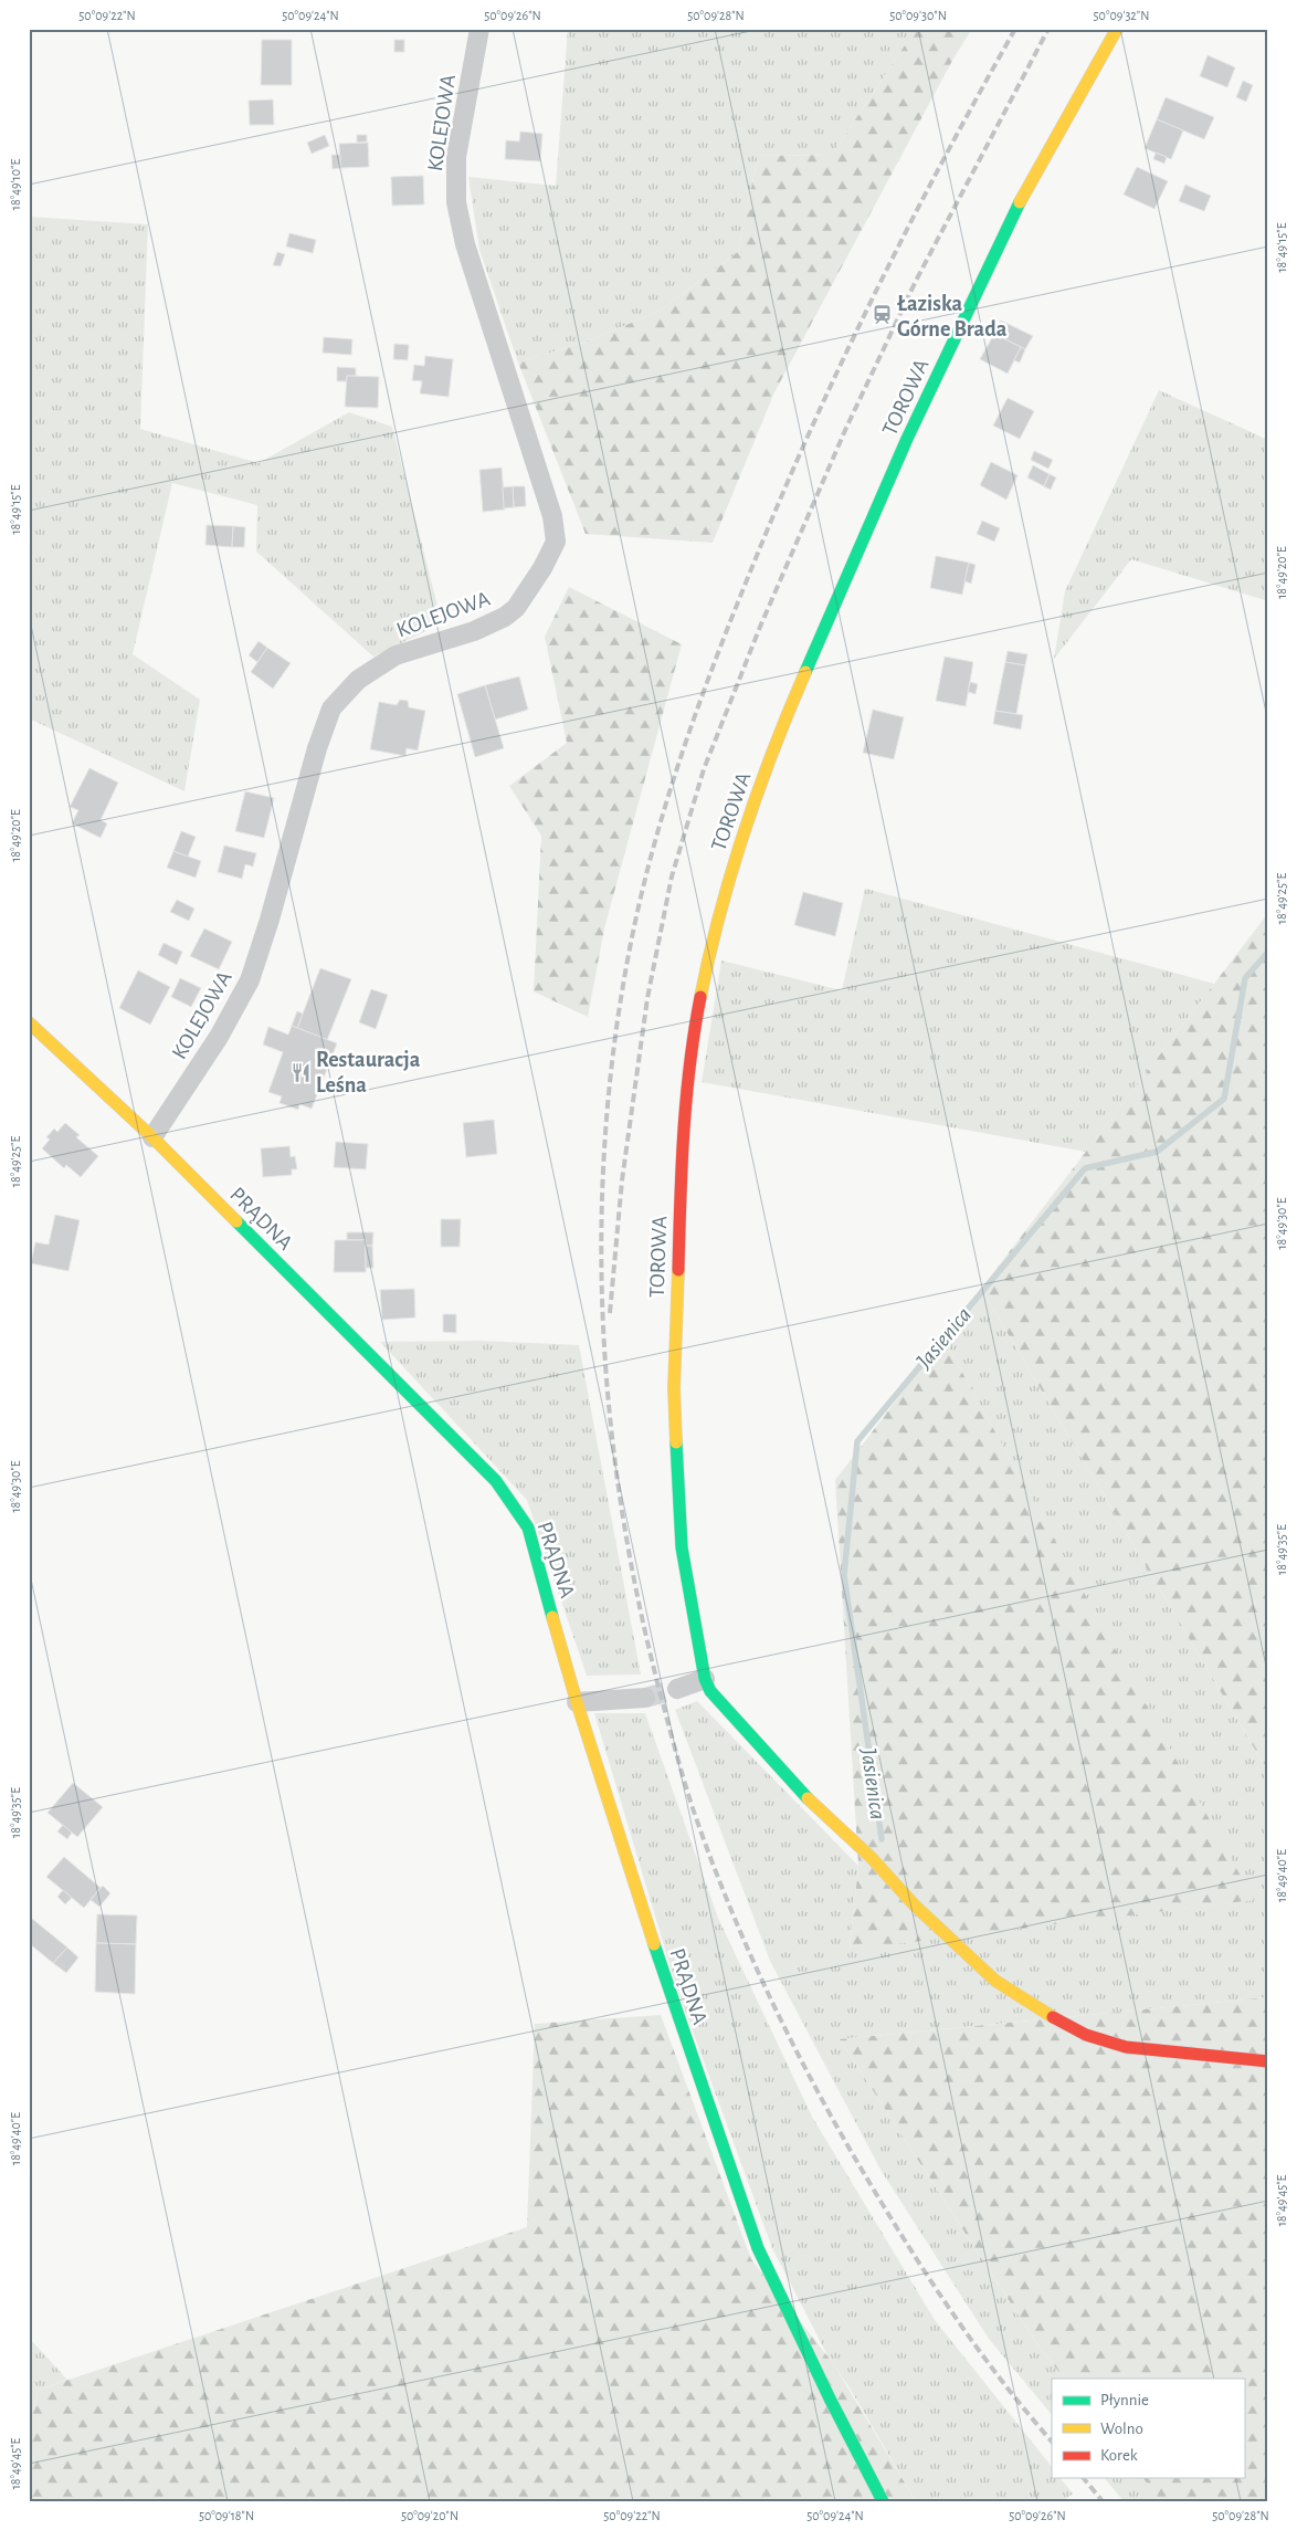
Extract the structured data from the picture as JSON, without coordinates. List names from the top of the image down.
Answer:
{
  "streets": {
    "street": ["KOLEJOWA", "TOROWA", "PRĄDNA"]
  },
  "crossings": [
    ["KOLEJOWA", "PRĄDNA"]
  ],
  "water": ["Jasienica"],
  "places": {
    "station": ["Łaziska Górne Brada"],
    "restaurant": ["Restauracja Leśna"]
  },
  "legend": ["Płynnie", "Wolno", "Korek"],
  "coordinates": [
    "50°09'22\"N",
    "50°09'24\"N",
    "50°09'26\"N",
    "50°09'28\"N",
    "50°09'30\"N",
    "50°09'32\"N",
    "18°49'10\"E",
    "18°49'15\"E",
    "18°49'20\"E",
    "18°49'25\"E",
    "18°49'30\"E",
    "18°49'35\"E",
    "18°49'40\"E",
    "18°49'45\"E",
    "50°09'18\"N",
    "50°09'20\"N"
  ]
}
